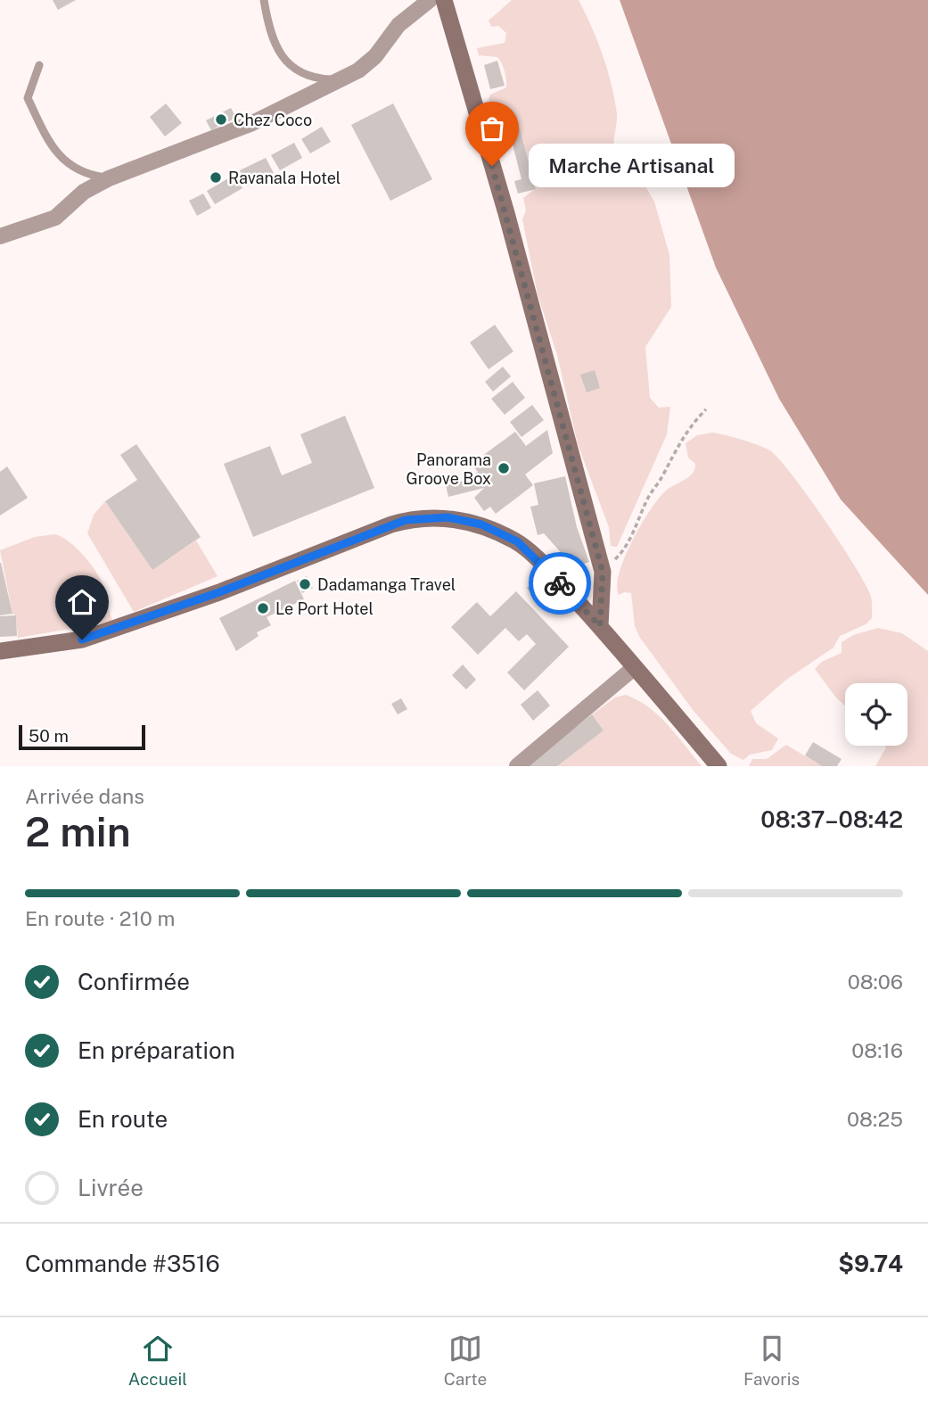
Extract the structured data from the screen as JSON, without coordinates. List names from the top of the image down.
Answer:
{
  "places": [
    "Chez Coco",
    "Marche Artisanal",
    "Ravanala Hotel",
    "Panorama Groove Box",
    "Dadamanga Travel",
    "Le Port Hotel"
  ],
  "scale_bar": "50 m",
  "page": {
    "bubble": "Marche Artisanal",
    "scale": "50 m",
    "heading": ["2 min", "Arrivée dans", "08:37–08:42"],
    "panel": ["Commande #3516", "$9.74"],
    "bar": "En route · 210 m",
    "list": [
      ["Confirmée", "08:06"],
      ["En préparation", "08:16"],
      ["En route", "08:25"],
      "Livrée"
    ],
    "tabs": ["Accueil", "Carte", "Favoris"]
  }
}
